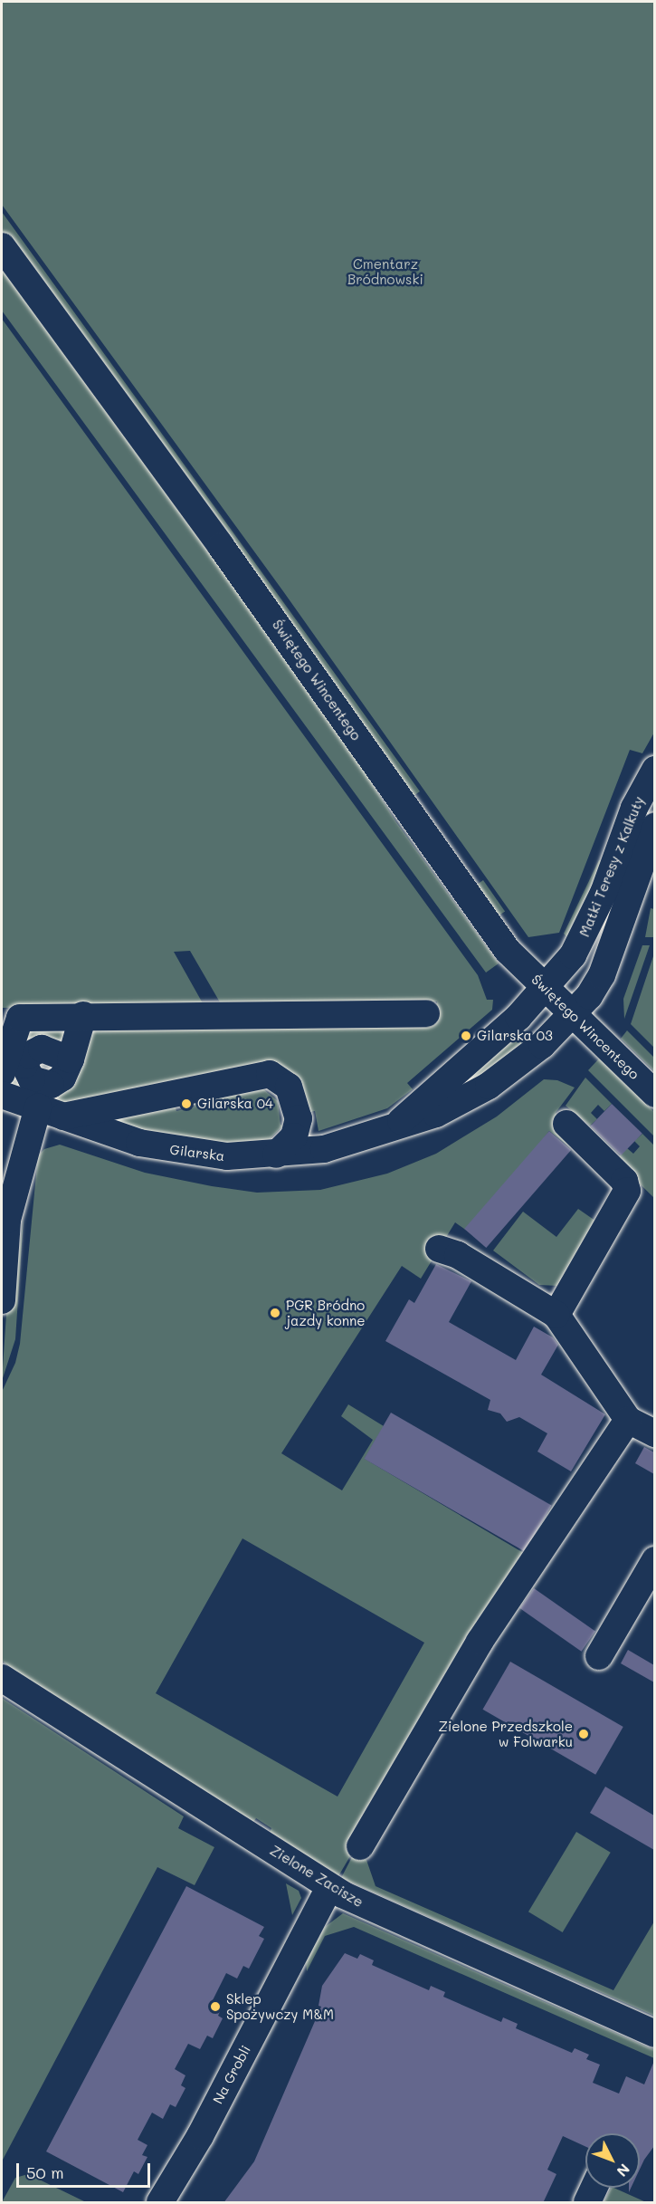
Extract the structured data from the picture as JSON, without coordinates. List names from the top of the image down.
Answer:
{
  "streets": {
    "street": [
      "Świętego Wincentego",
      "Matki Teresy z Kalkuty",
      "Gilarska",
      "Zielone Zacisze",
      "Na Grobli"
    ]
  },
  "crossings": [
    ["Świętego Wincentego", "Matki Teresy z Kalkuty"],
    ["Świętego Wincentego", "Gilarska"],
    ["Matki Teresy z Kalkuty", "Gilarska"],
    ["Zielone Zacisze", "Na Grobli"]
  ],
  "parks": ["Cmentarz Bródnowski"],
  "places": [
    "Gilarska 03",
    "Gilarska 04",
    "PGR Bródno jazdy konne",
    "Zielone Przedszkole w Folwarku",
    "Sklep Spożywczy M&M"
  ],
  "scale_bar": "50 m",
  "north": "bottom right"
}
